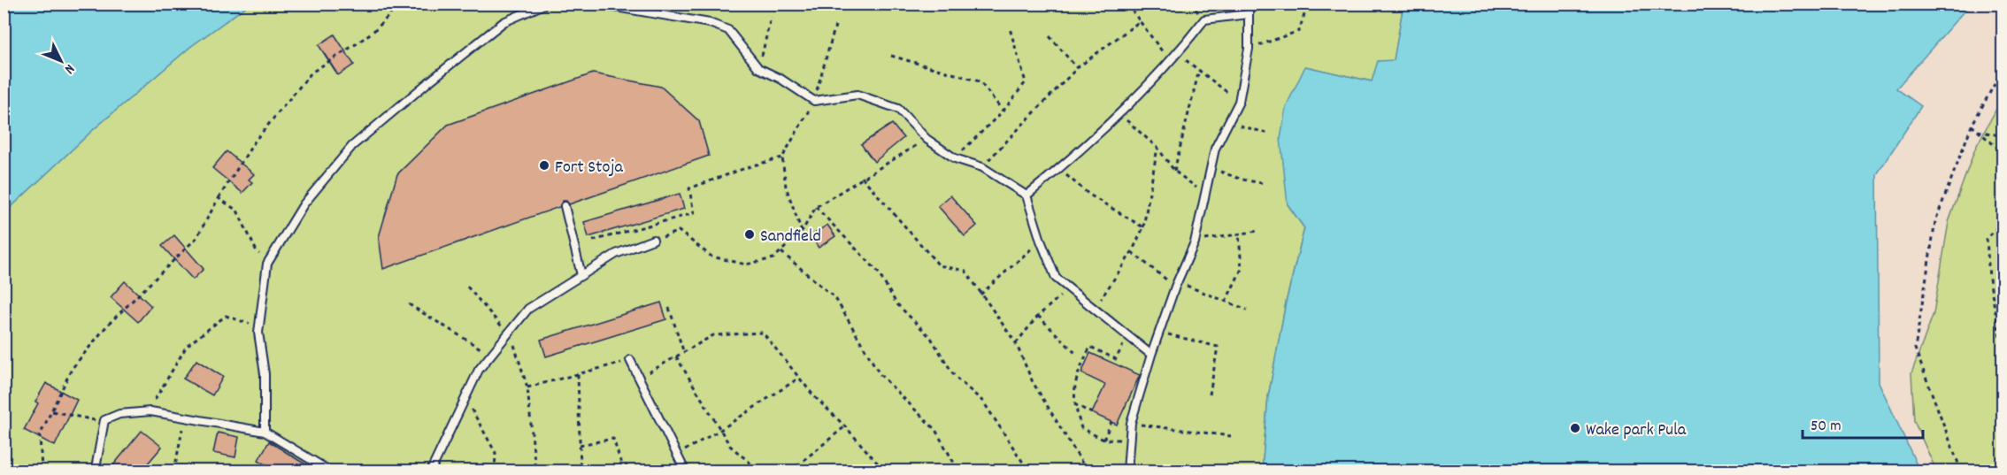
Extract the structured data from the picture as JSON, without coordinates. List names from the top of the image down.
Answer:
{
  "places": ["Fort Stoja", "Sandfield", "Wake park Pula"],
  "scale_bar": "50 m",
  "north": "bottom right"
}
